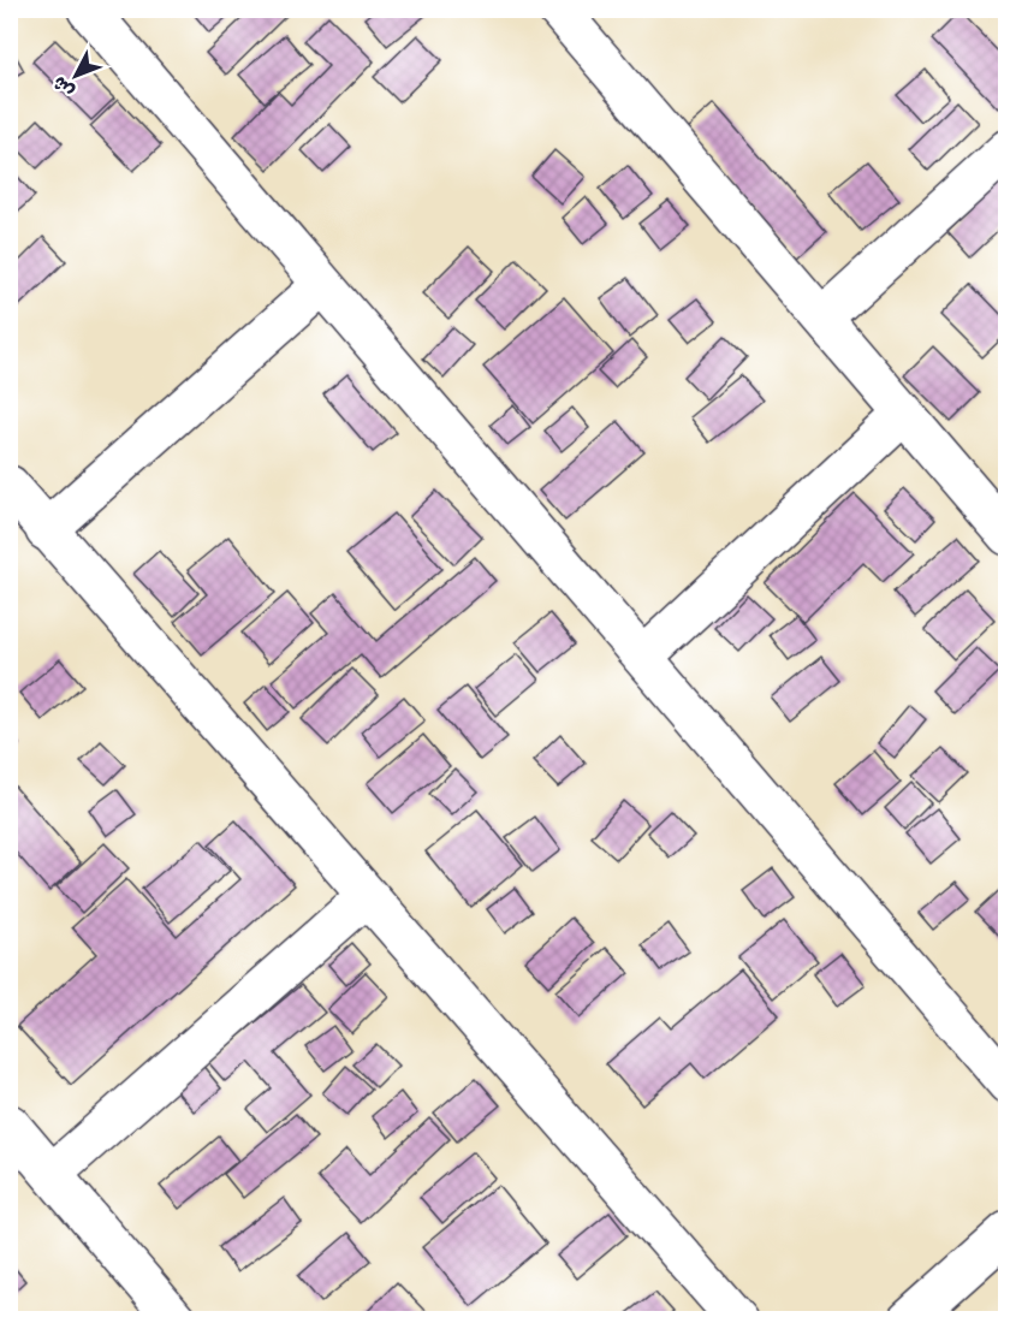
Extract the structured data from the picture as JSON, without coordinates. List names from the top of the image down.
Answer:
{
  "north": "bottom left"
}
